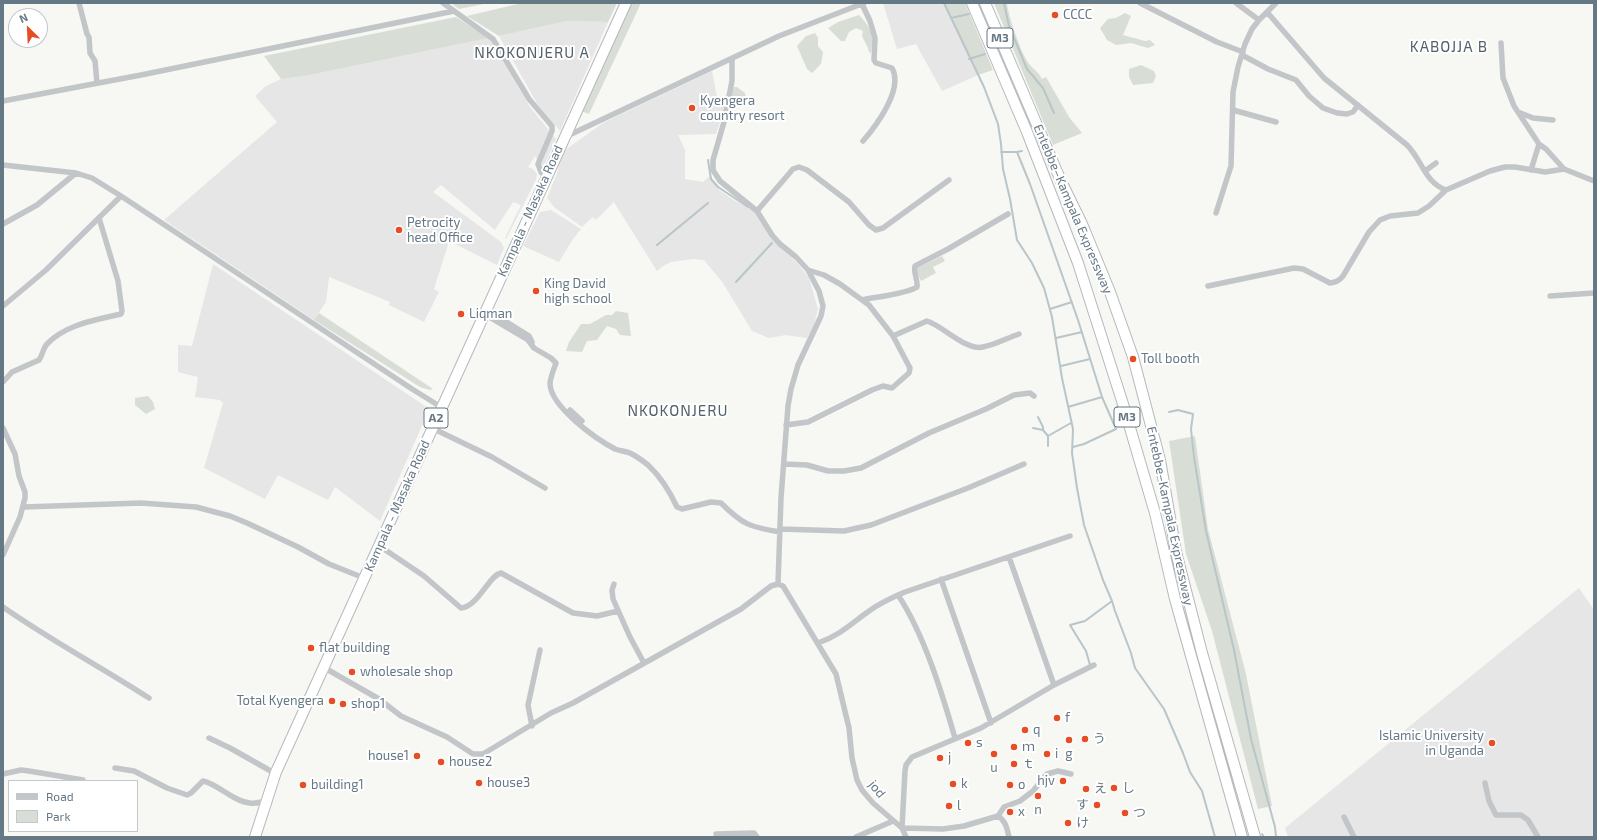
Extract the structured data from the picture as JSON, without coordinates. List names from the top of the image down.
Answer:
{
  "streets": {
    "highway": [
      "M3",
      "Entebbe–Kampala Expressway",
      "Kampala - Masaka Road",
      "A2"
    ],
    "street": ["jod"]
  },
  "districts": ["KABOJJA B", "NKOKONJERU A", "NKOKONJERU"],
  "places": [
    "CCCC",
    "Kyengera country resort",
    "Petrocity head Office",
    "King David high school",
    "Liqman",
    "Toll booth",
    "flat building",
    "wholesale shop",
    "Total Kyengera",
    "shop1",
    "f",
    "q",
    "う",
    "g",
    "s",
    "Islamic University in Uganda",
    "ｍ",
    "u",
    "i",
    "house1",
    "j",
    "house2",
    "ｔ",
    "hjv",
    "house3",
    "k",
    "building1",
    "o",
    "し",
    "え",
    "n",
    "す",
    "l",
    "x",
    "つ",
    "け"
  ],
  "legend": ["Road", "Park"],
  "north": "top left"
}
